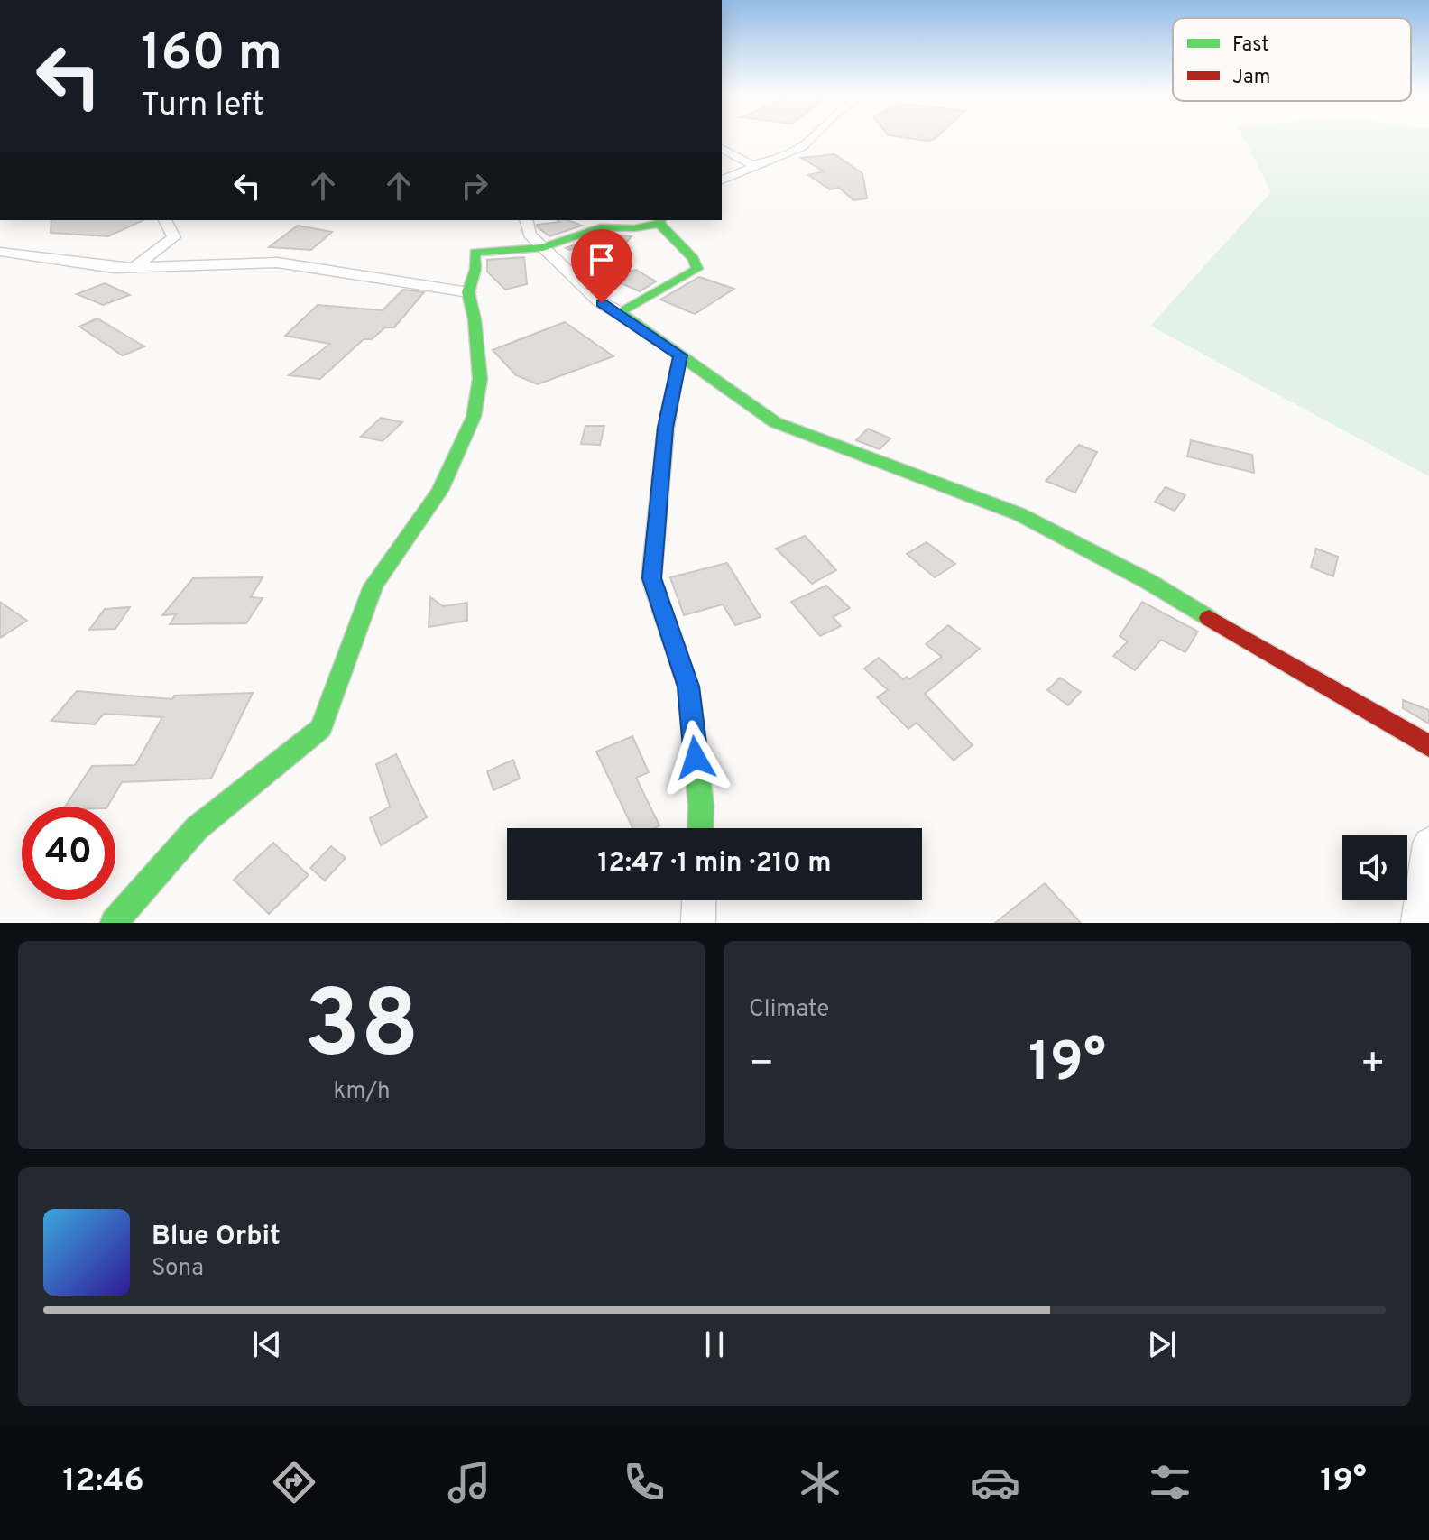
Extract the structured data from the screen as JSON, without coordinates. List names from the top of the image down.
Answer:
{
  "legend": ["Fast", "Jam"],
  "page": {
    "turn": ["160 m", "Turn left"],
    "limit": "40",
    "trip": "12:47 · 1 min · 210 m",
    "tile": [
      ["38", "km/h"],
      "Climate"
    ],
    "heat": ["−", "19°", "+"],
    "song": ["Blue Orbit", "Sona"],
    "tabs": ["12:46", "19°"]
  }
}
